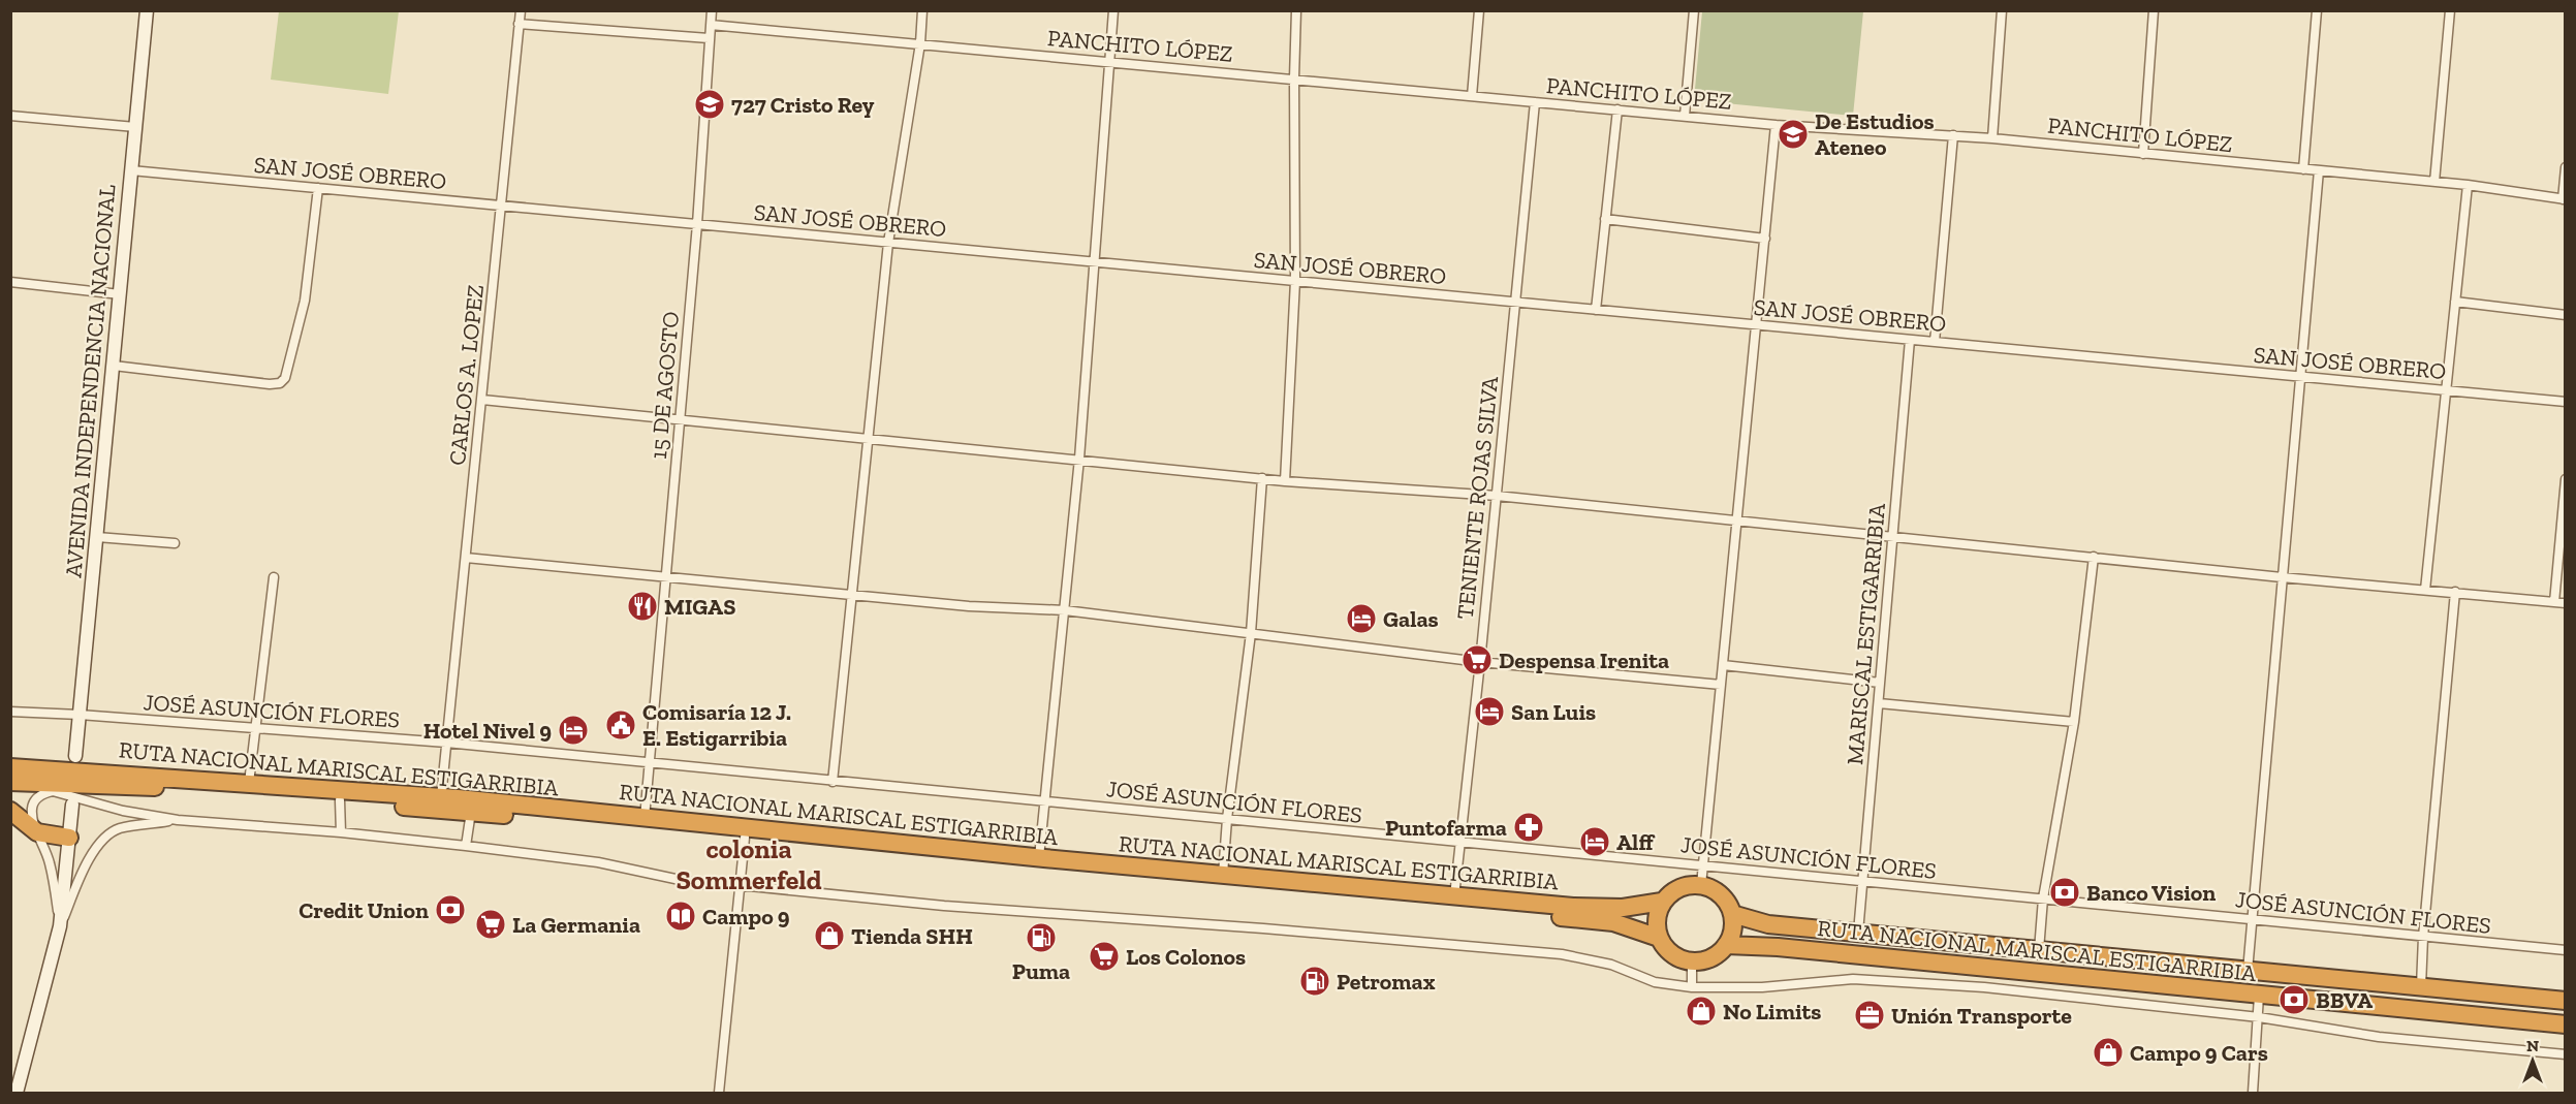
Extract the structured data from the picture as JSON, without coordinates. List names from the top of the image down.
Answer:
{
  "streets": {
    "highway": ["RUTA NACIONAL MARISCAL ESTIGARRIBIA"],
    "main road": ["AVENIDA INDEPENDENCIA NACIONAL"],
    "street": [
      "PANCHITO LÓPEZ",
      "SAN JOSÉ OBRERO",
      "CARLOS A. LOPEZ",
      "15 DE AGOSTO",
      "TENIENTE ROJAS SILVA",
      "MARISCAL ESTIGARRIBIA",
      "JOSÉ ASUNCIÓN FLORES"
    ]
  },
  "crossings": [
    ["PANCHITO LÓPEZ", "15 DE AGOSTO"],
    ["PANCHITO LÓPEZ", "TENIENTE ROJAS SILVA"],
    ["SAN JOSÉ OBRERO", "CARLOS A. LOPEZ"],
    ["SAN JOSÉ OBRERO", "AVENIDA INDEPENDENCIA NACIONAL"],
    ["SAN JOSÉ OBRERO", "15 DE AGOSTO"],
    ["SAN JOSÉ OBRERO", "TENIENTE ROJAS SILVA"],
    ["SAN JOSÉ OBRERO", "MARISCAL ESTIGARRIBIA"],
    ["CARLOS A. LOPEZ", "JOSÉ ASUNCIÓN FLORES"],
    ["CARLOS A. LOPEZ", "RUTA NACIONAL MARISCAL ESTIGARRIBIA"],
    ["AVENIDA INDEPENDENCIA NACIONAL", "JOSÉ ASUNCIÓN FLORES"],
    ["15 DE AGOSTO", "JOSÉ ASUNCIÓN FLORES"],
    ["15 DE AGOSTO", "RUTA NACIONAL MARISCAL ESTIGARRIBIA"],
    ["TENIENTE ROJAS SILVA", "JOSÉ ASUNCIÓN FLORES"],
    ["TENIENTE ROJAS SILVA", "RUTA NACIONAL MARISCAL ESTIGARRIBIA"],
    ["MARISCAL ESTIGARRIBIA", "JOSÉ ASUNCIÓN FLORES"],
    ["MARISCAL ESTIGARRIBIA", "RUTA NACIONAL MARISCAL ESTIGARRIBIA"]
  ],
  "districts": ["colonia Sommerfeld"],
  "places": {
    "school or university": ["727 Cristo Rey", "De Estudios Ateneo"],
    "restaurant": ["MIGAS"],
    "hotel": [
      "Galas",
      "San Luis",
      "Hotel Nivel 9",
      "Alff"
    ],
    "supermarket": ["Despensa Irenita", "La Germania", "Los Colonos"],
    "public building": ["Comisaría 12 J. E. Estigarribia"],
    "pharmacy": ["Puntofarma"],
    "bank": ["Banco Vision", "Credit Union", "BBVA"],
    "library": ["Campo 9"],
    "shop": ["Tienda SHH", "No Limits", "Campo 9 Cars"],
    "fuel station": ["Puma", "Petromax"],
    "office": ["Unión Transporte"]
  },
  "north": "top"
}
